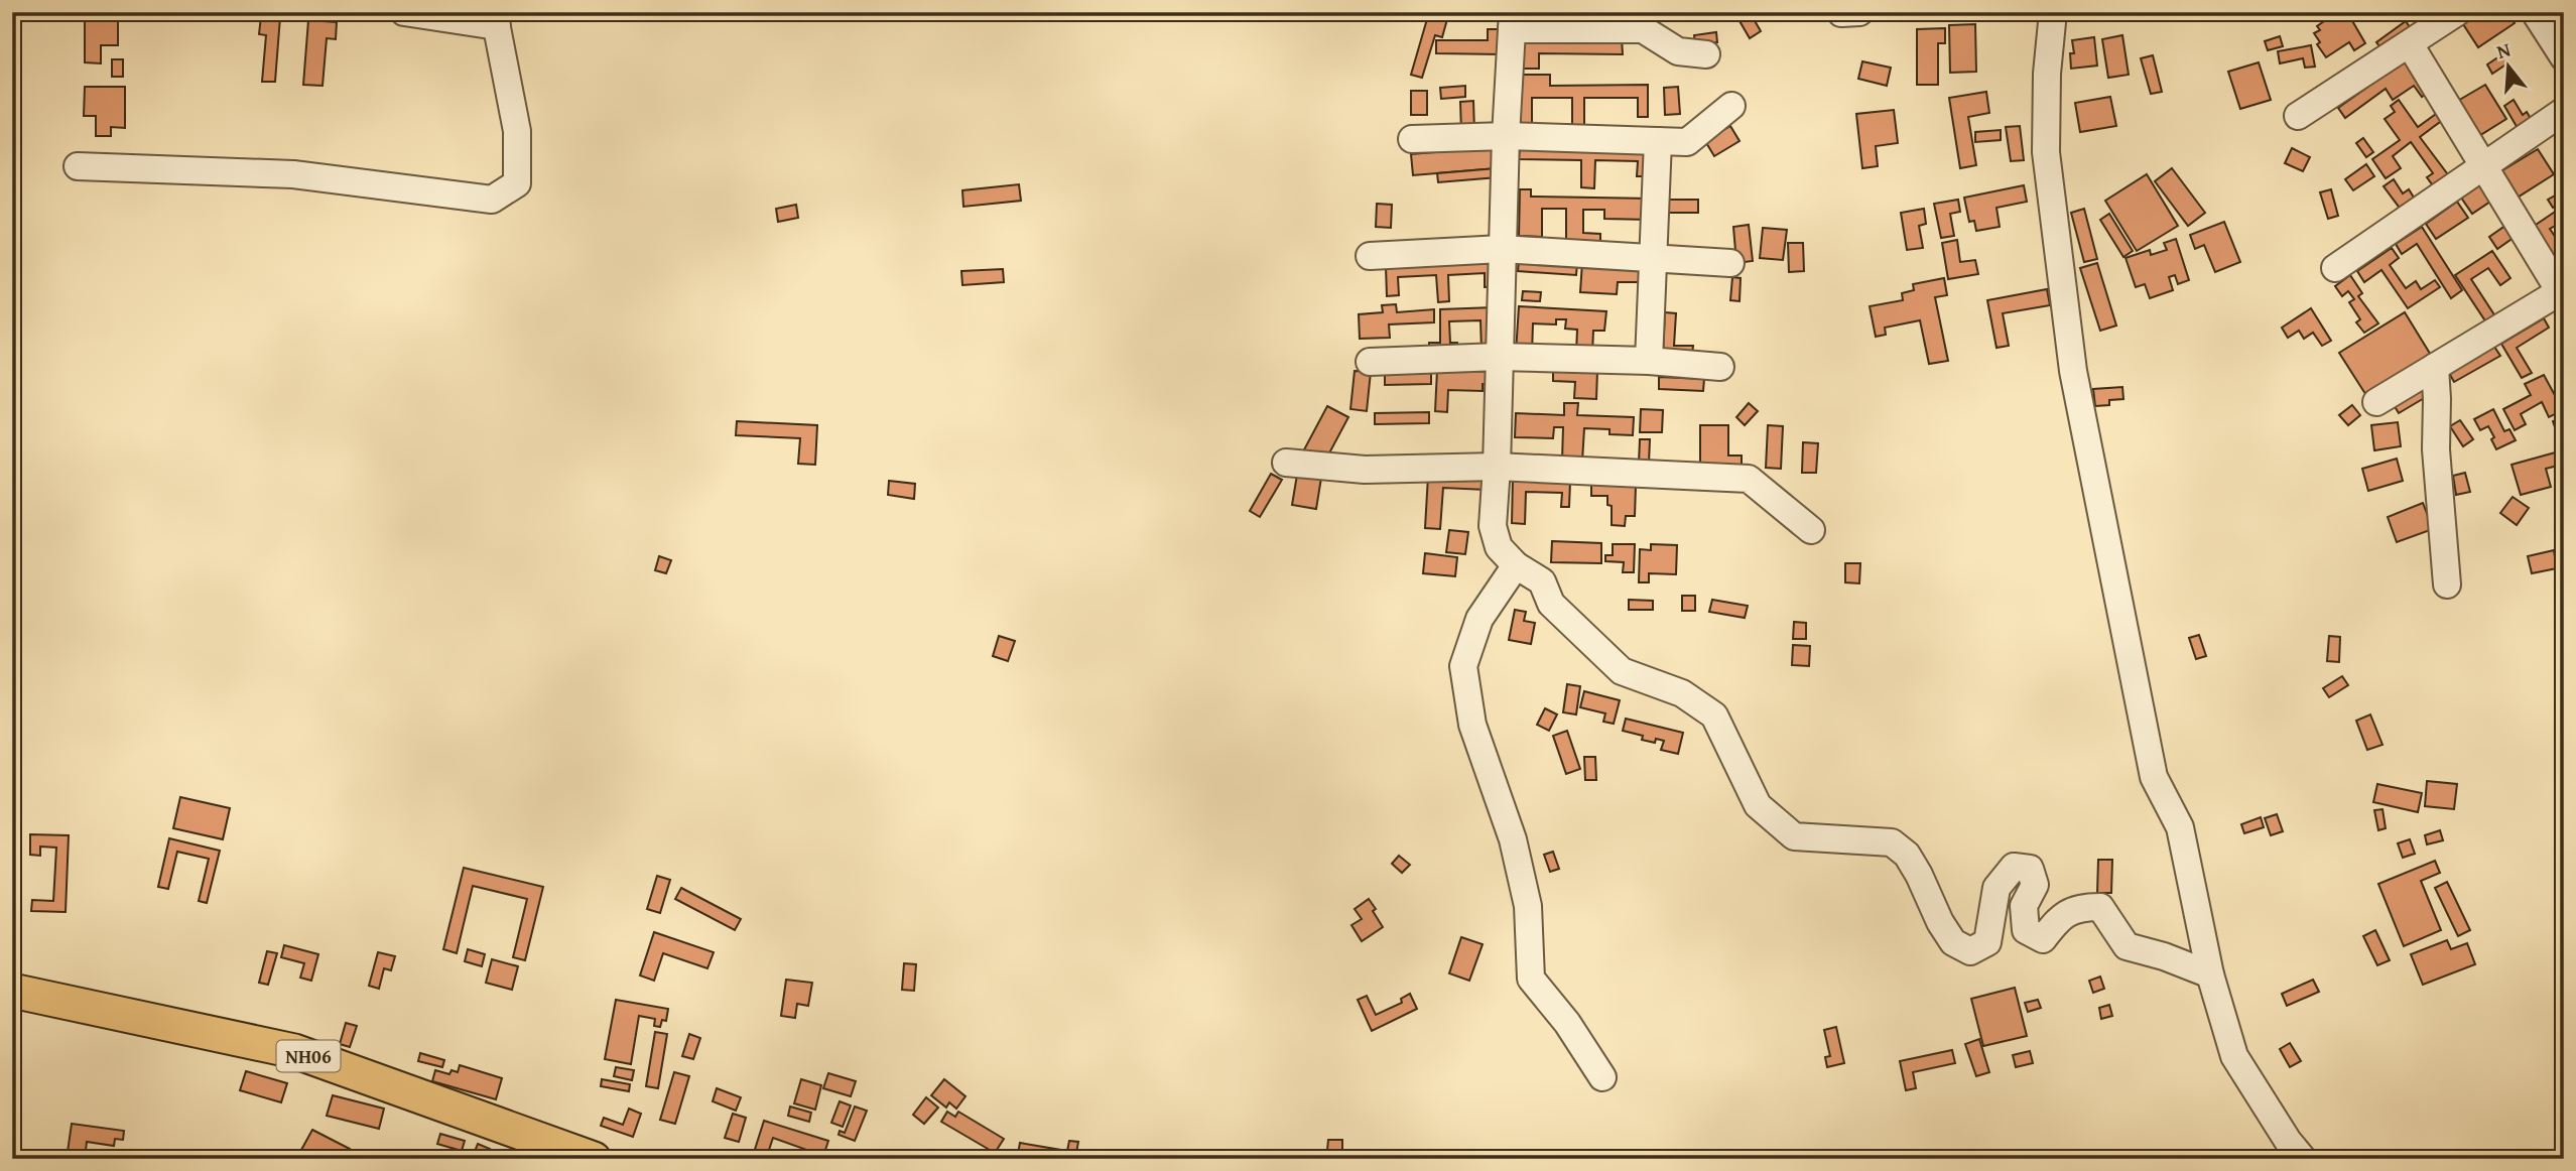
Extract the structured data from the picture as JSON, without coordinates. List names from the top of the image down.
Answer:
{
  "streets": {
    "main road": ["NH06"]
  },
  "north": "top"
}
